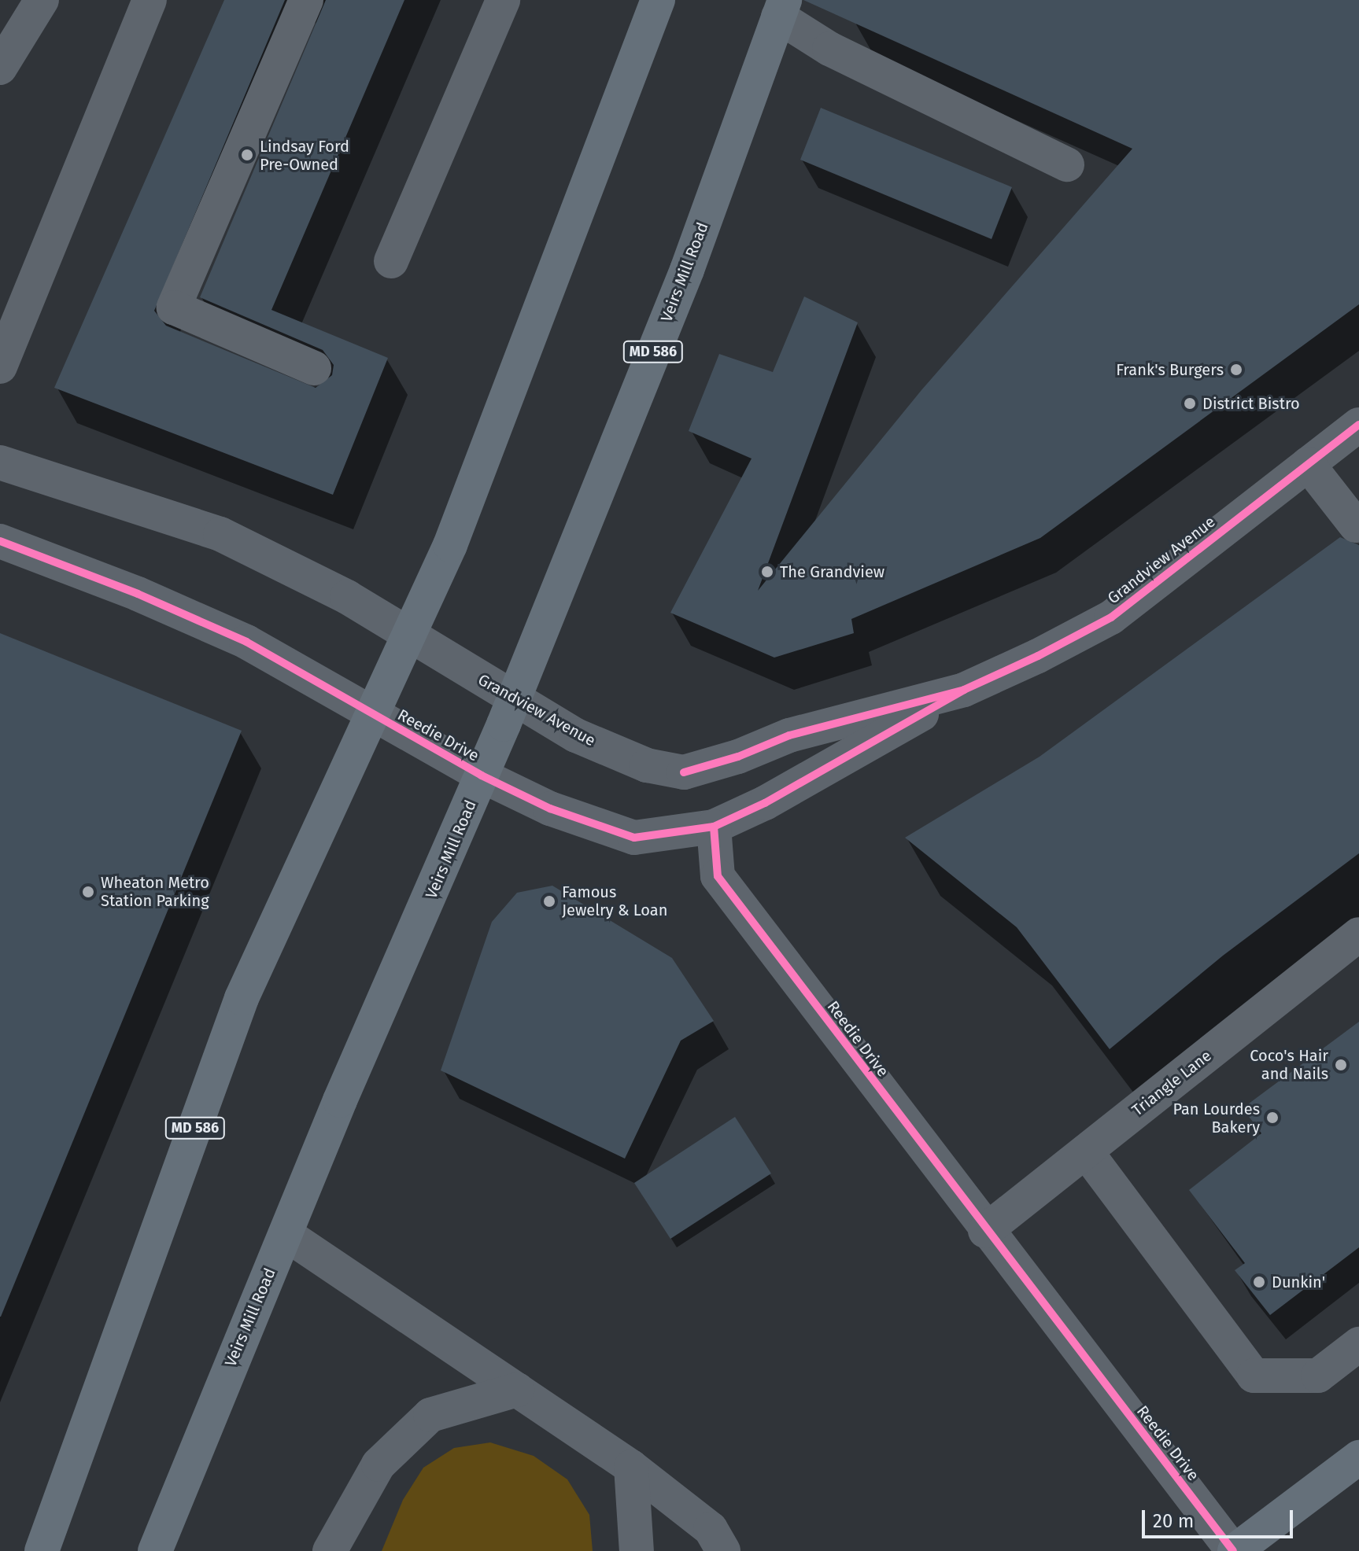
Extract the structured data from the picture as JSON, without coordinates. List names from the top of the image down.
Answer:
{
  "streets": {
    "main road": ["Veirs Mill Road", "MD 586"],
    "street": ["Grandview Avenue", "Reedie Drive", "Triangle Lane"]
  },
  "crossings": [
    ["Veirs Mill Road", "Grandview Avenue"],
    ["Veirs Mill Road", "Reedie Drive"],
    ["MD 586", "Grandview Avenue"],
    ["MD 586", "Reedie Drive"],
    ["Grandview Avenue", "Reedie Drive"],
    ["Reedie Drive", "Triangle Lane"]
  ],
  "places": [
    "Lindsay Ford Pre-Owned",
    "Frank's Burgers",
    "District Bistro",
    "The Grandview",
    "Wheaton Metro Station Parking",
    "Famous Jewelry & Loan",
    "Coco's Hair and Nails",
    "Pan Lourdes Bakery",
    "Dunkin'"
  ],
  "scale_bar": "20 m"
}
